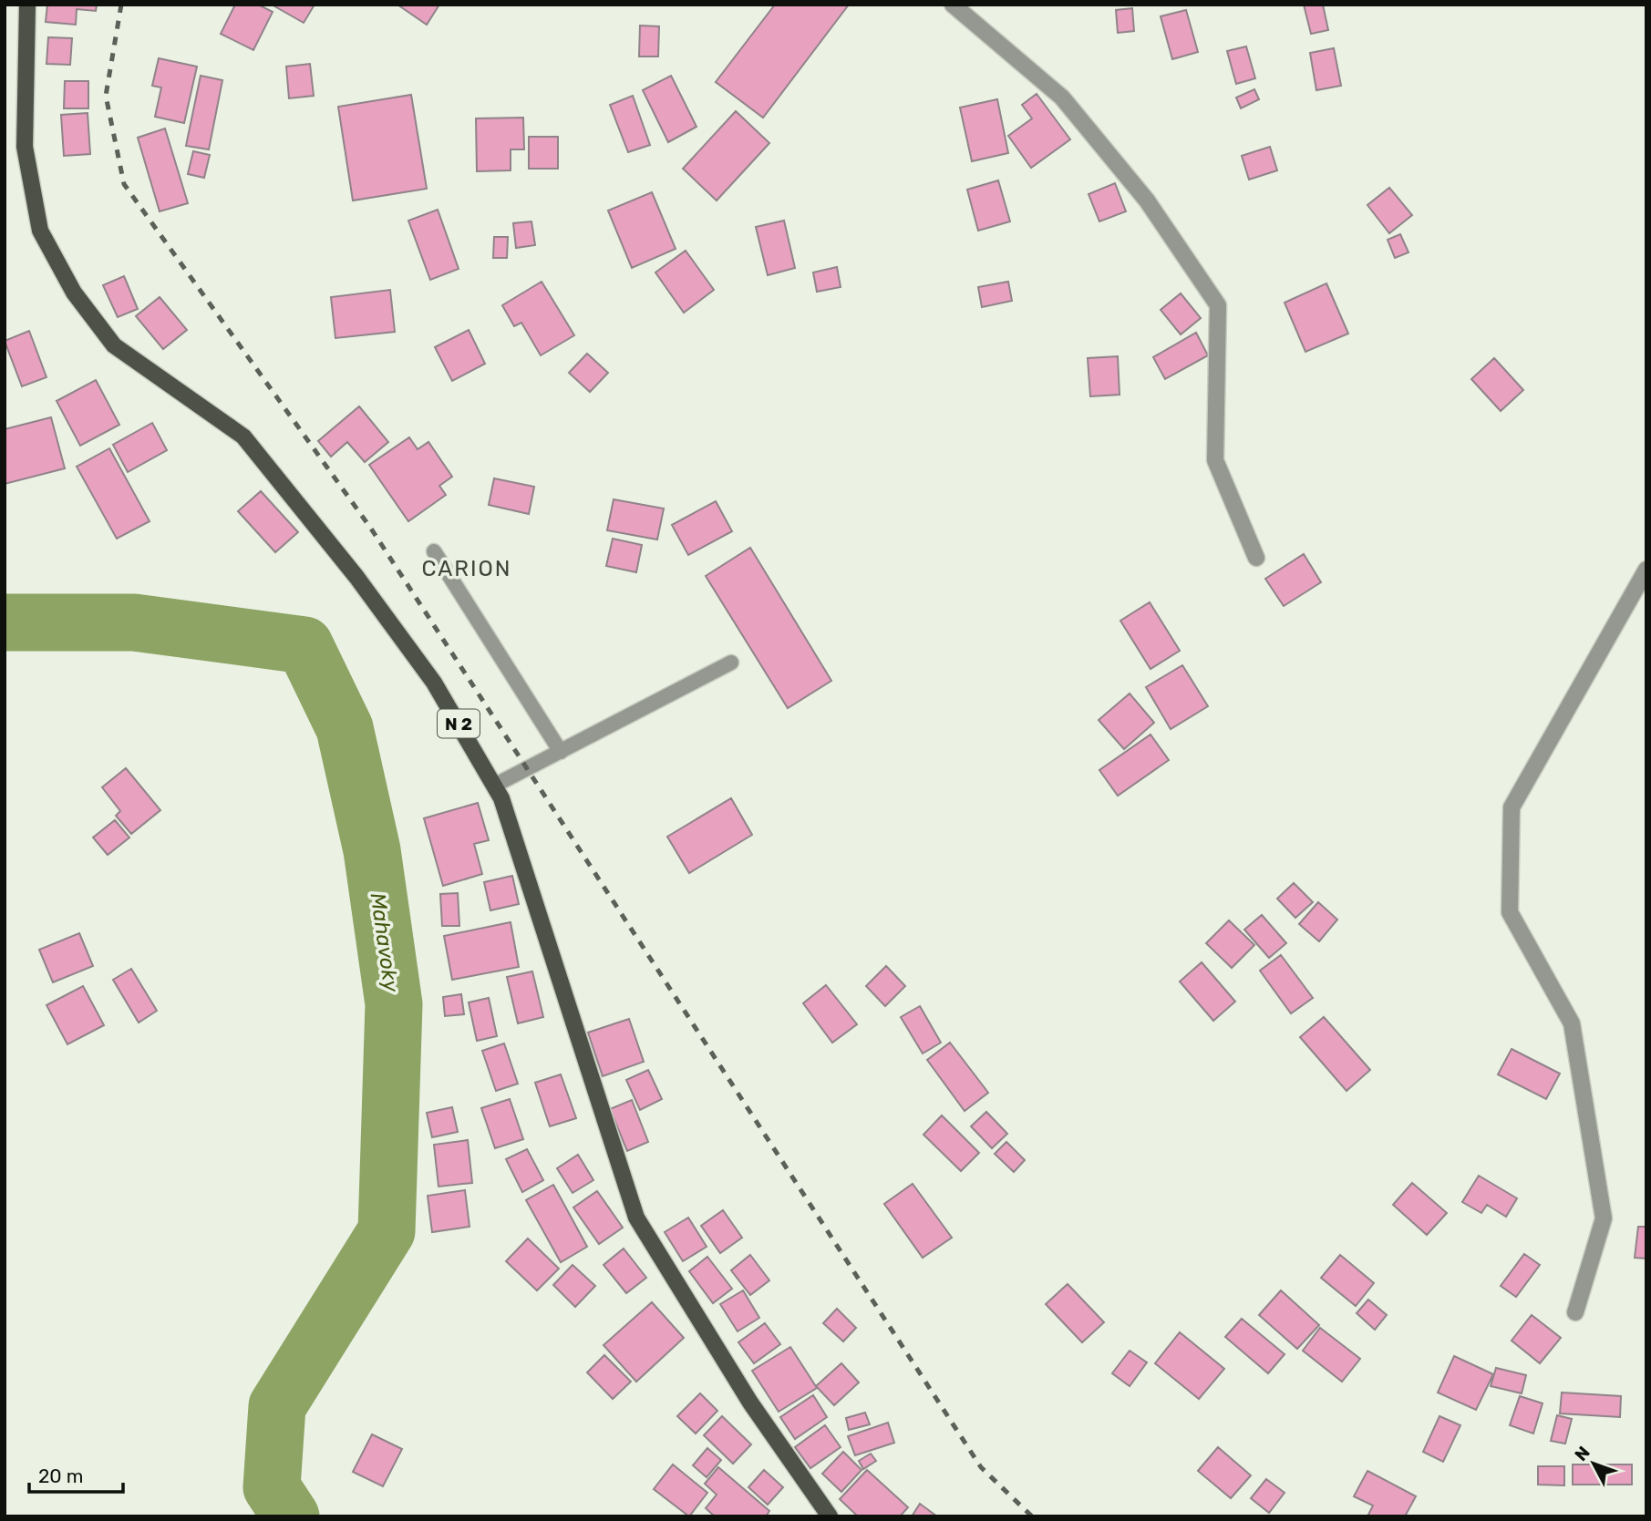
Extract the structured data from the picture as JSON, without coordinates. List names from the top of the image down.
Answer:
{
  "streets": {
    "main road": ["N 2"]
  },
  "districts": ["CARION"],
  "water": ["Mahavoky"],
  "scale_bar": "20 m",
  "north": "top left"
}
